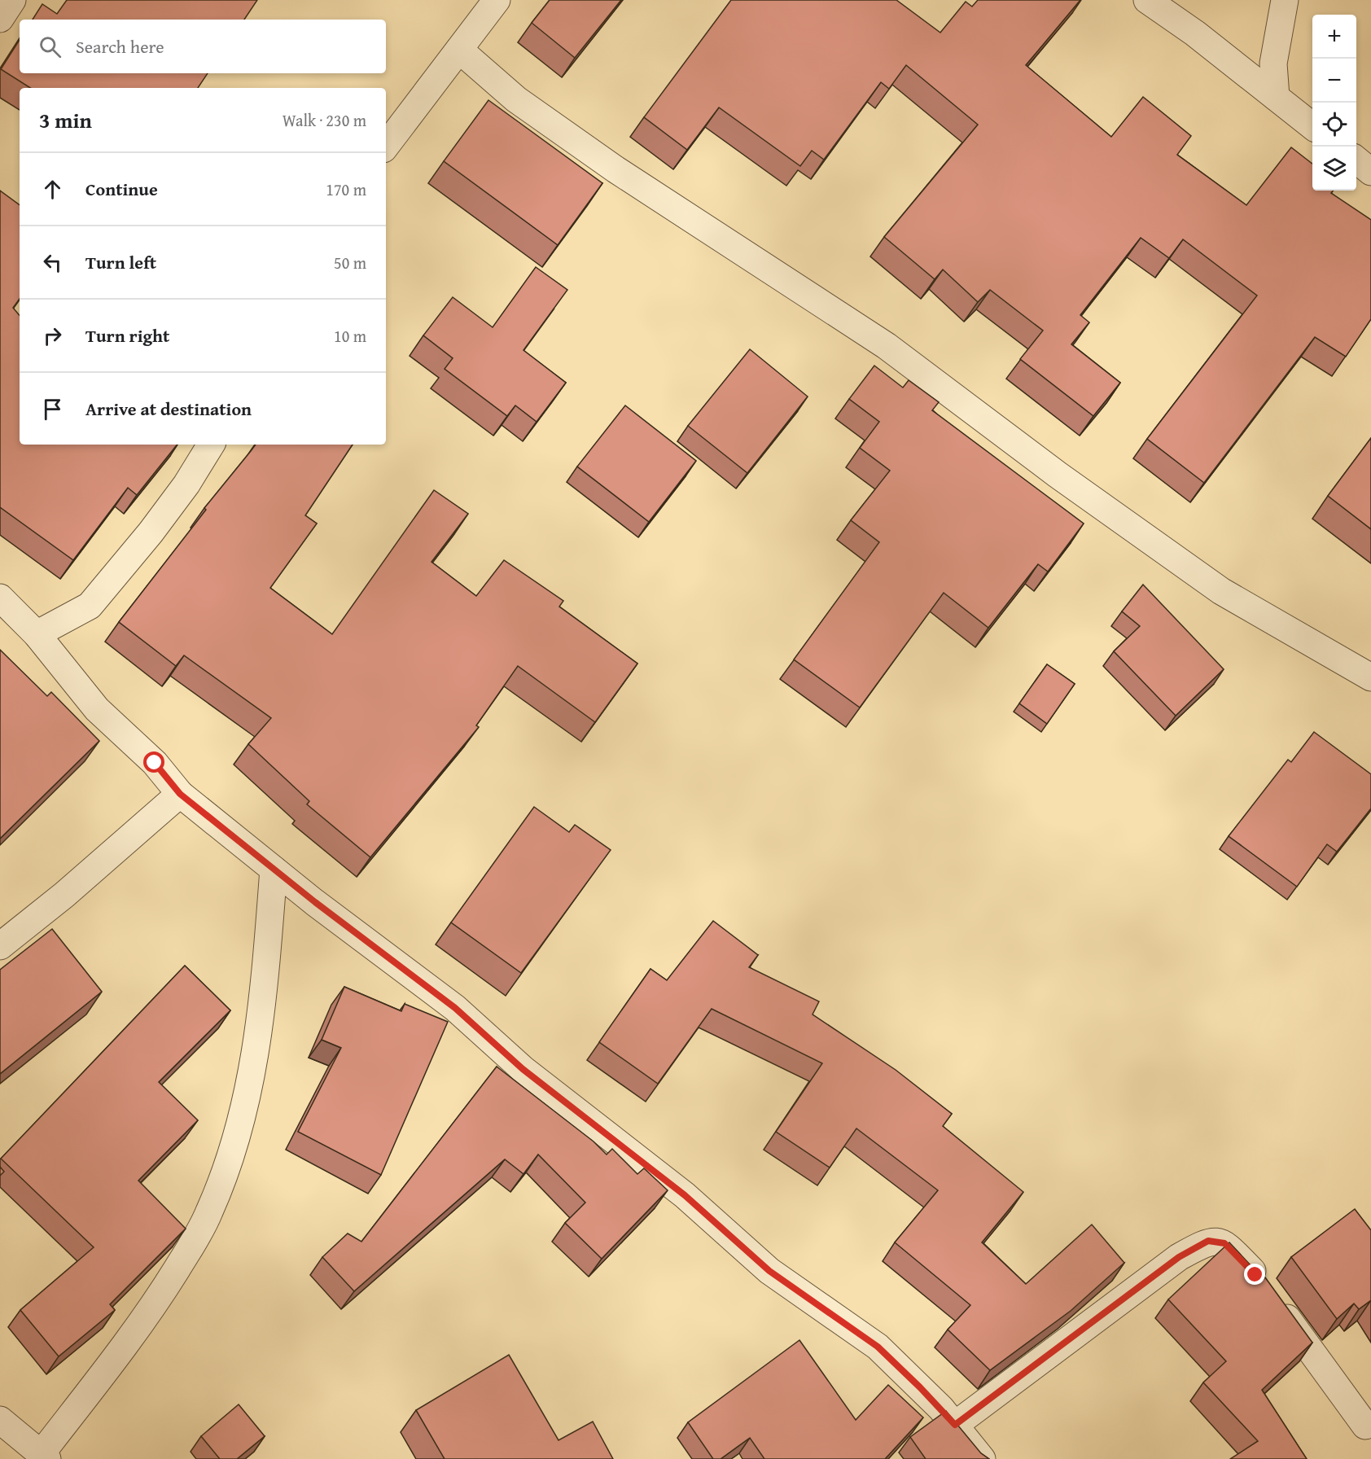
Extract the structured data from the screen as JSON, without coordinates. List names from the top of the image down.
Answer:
{
  "page": {
    "map_buttons": ["+", "−"],
    "search": "Search here",
    "heading": ["3 min", "Walk · 230 m"],
    "list": [
      ["Continue", "170 m"],
      ["Turn left", "50 m"],
      ["Turn right", "10 m"],
      "Arrive at destination"
    ]
  }
}
